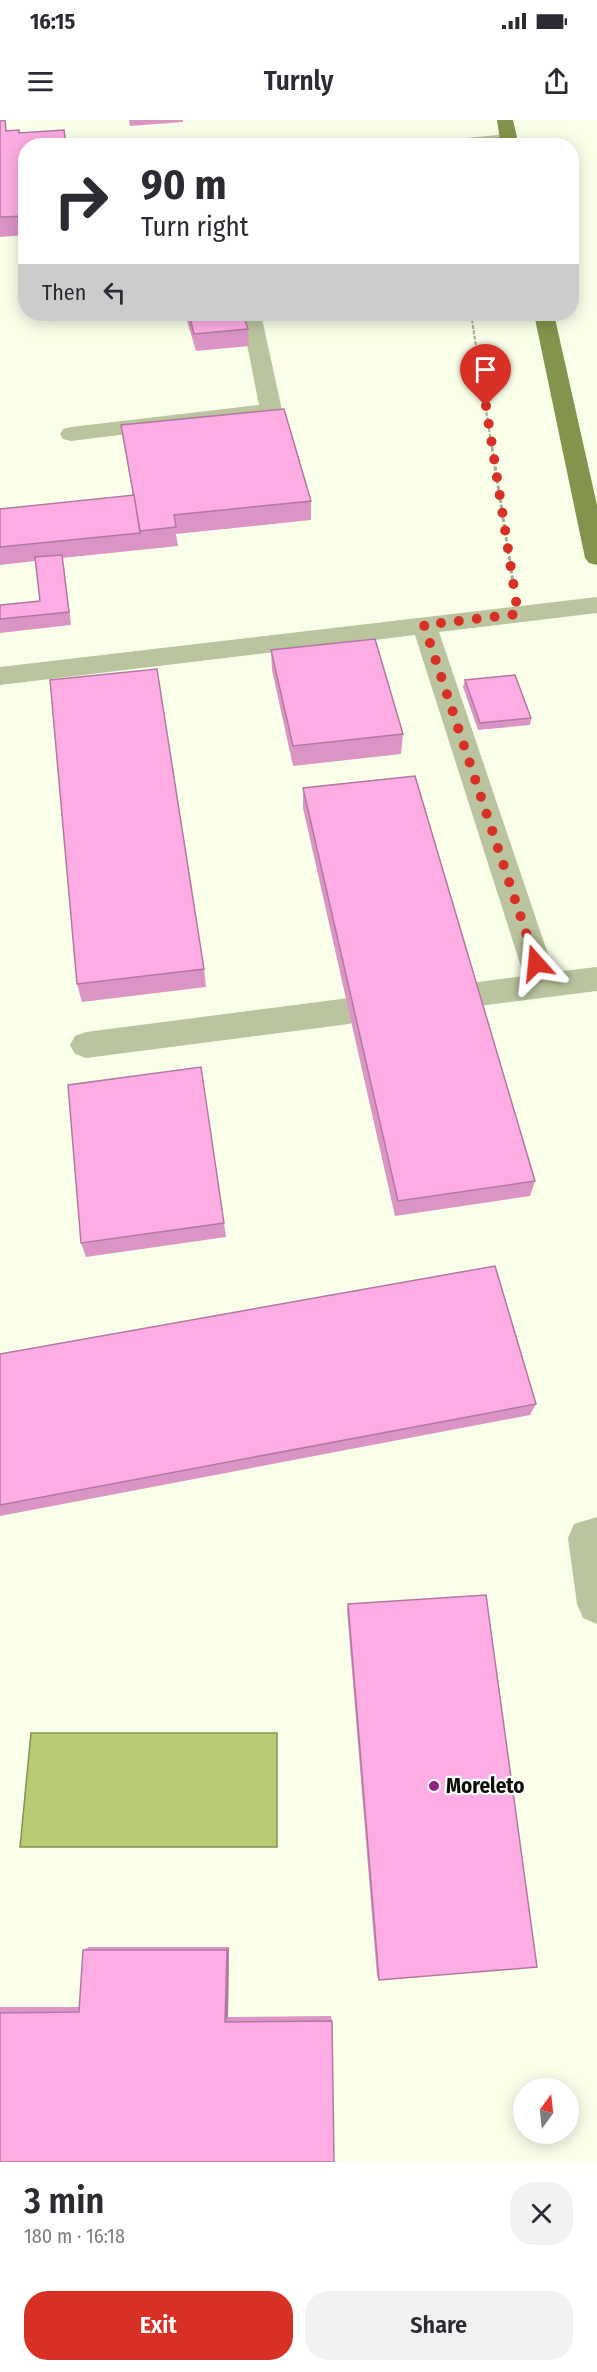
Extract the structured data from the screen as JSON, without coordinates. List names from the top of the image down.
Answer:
{
  "places": ["Moreleto"],
  "north": "top",
  "page": {
    "status": "16:15",
    "header": "Turnly",
    "turn": ["90 m", "Turn right"],
    "then": "Then",
    "heading": ["3 min", "180 m · 16:18"],
    "buttons": ["Exit", "Share"]
  }
}
